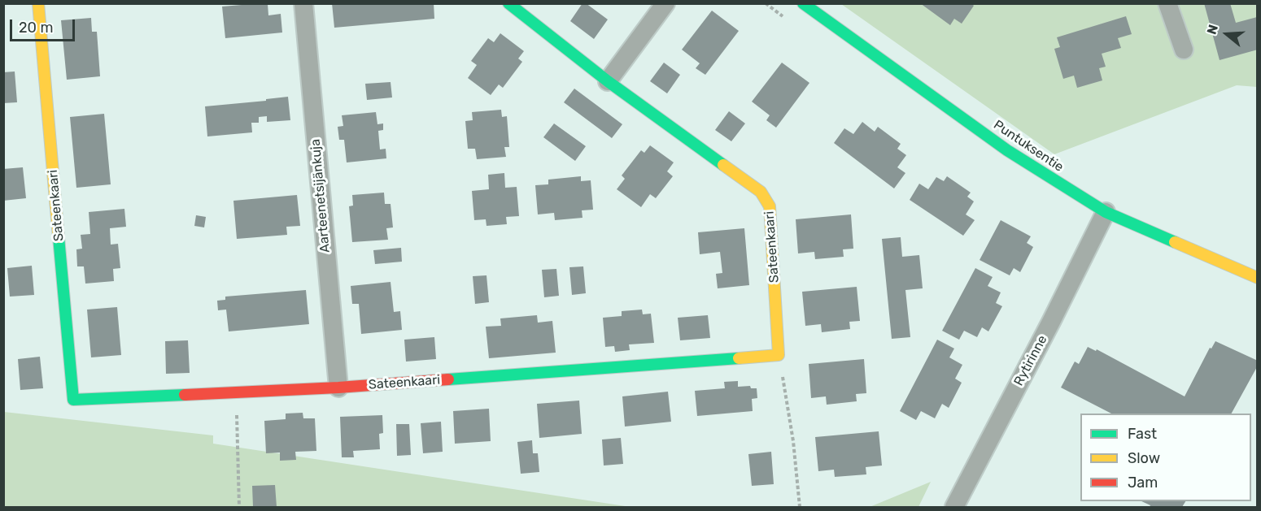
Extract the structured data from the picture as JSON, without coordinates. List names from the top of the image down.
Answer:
{
  "streets": {
    "street": [
      "Puntuksentie",
      "Aarteenetsijänkuja",
      "Sateenkaari",
      "Rytirinne"
    ]
  },
  "crossings": [
    ["Puntuksentie", "Rytirinne"],
    ["Aarteenetsijänkuja", "Sateenkaari"]
  ],
  "legend": ["Fast", "Slow", "Jam"],
  "scale_bar": "20 m",
  "north": "left"
}
